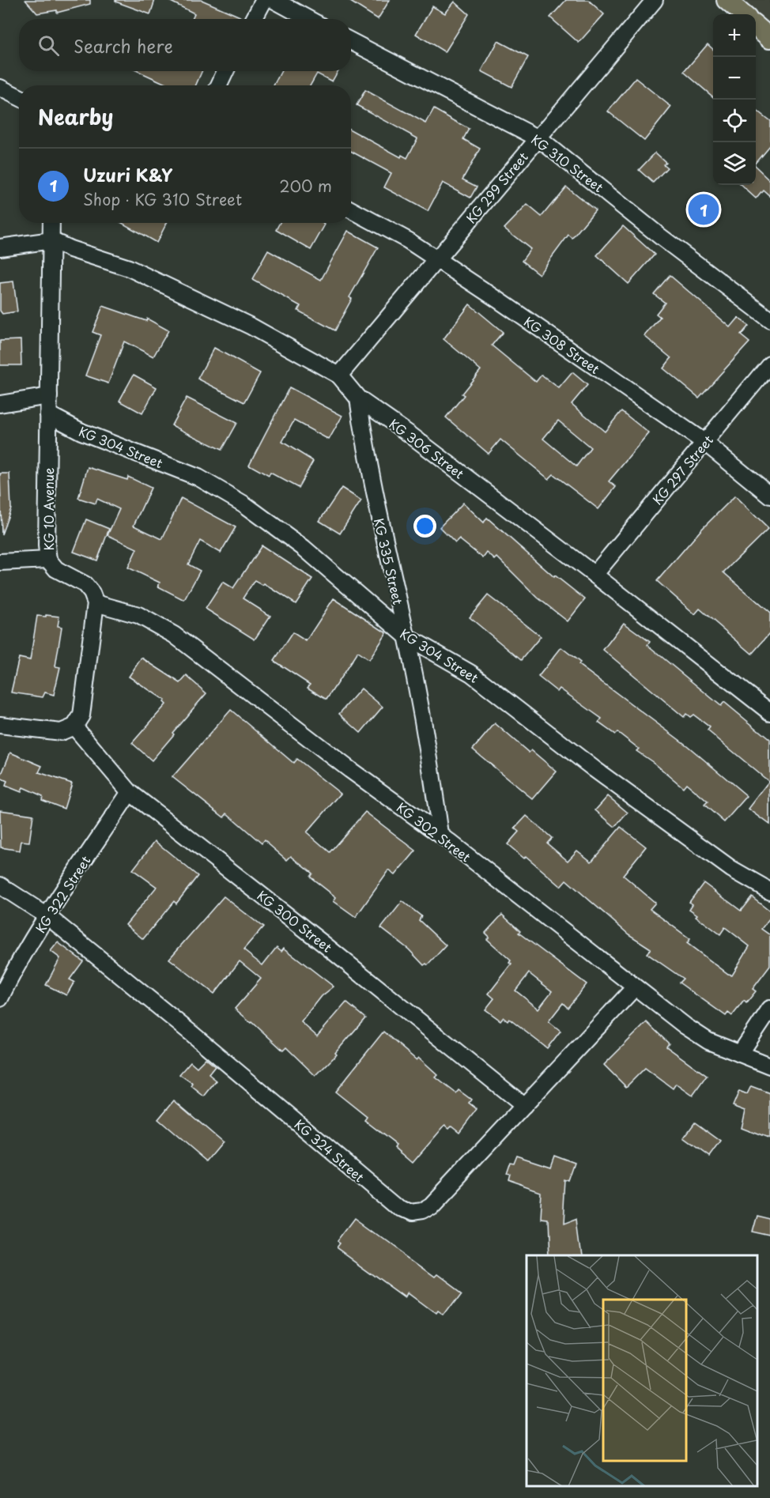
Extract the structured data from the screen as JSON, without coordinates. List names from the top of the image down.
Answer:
{
  "streets": {
    "street": [
      "KG 310 Street",
      "KG 299 Street",
      "KG 308 Street",
      "KG 304 Street",
      "KG 306 Street",
      "KG 297 Street",
      "KG 10 Avenue",
      "KG 335 Street",
      "KG 302 Street",
      "KG 322 Street",
      "KG 300 Street",
      "KG 324 Street"
    ]
  },
  "crossings": [
    ["KG 310 Street", "KG 299 Street"],
    ["KG 299 Street", "KG 308 Street"],
    ["KG 299 Street", "KG 306 Street"],
    ["KG 308 Street", "KG 297 Street"],
    ["KG 304 Street", "KG 10 Avenue"],
    ["KG 304 Street", "KG 335 Street"],
    ["KG 306 Street", "KG 297 Street"],
    ["KG 306 Street", "KG 10 Avenue"],
    ["KG 306 Street", "KG 335 Street"],
    ["KG 10 Avenue", "KG 302 Street"],
    ["KG 335 Street", "KG 302 Street"],
    ["KG 302 Street", "KG 324 Street"],
    ["KG 322 Street", "KG 300 Street"],
    ["KG 322 Street", "KG 324 Street"],
    ["KG 300 Street", "KG 324 Street"]
  ],
  "page": {
    "map_buttons": ["+", "−"],
    "search": "Search here",
    "heading": "Nearby",
    "list": [
      {
        "mark": "1",
        "name": "Uzuri K&Y",
        "note": "Shop · KG 310 Street",
        "value": "200 m"
      }
    ],
    "pins": "1"
  }
}
